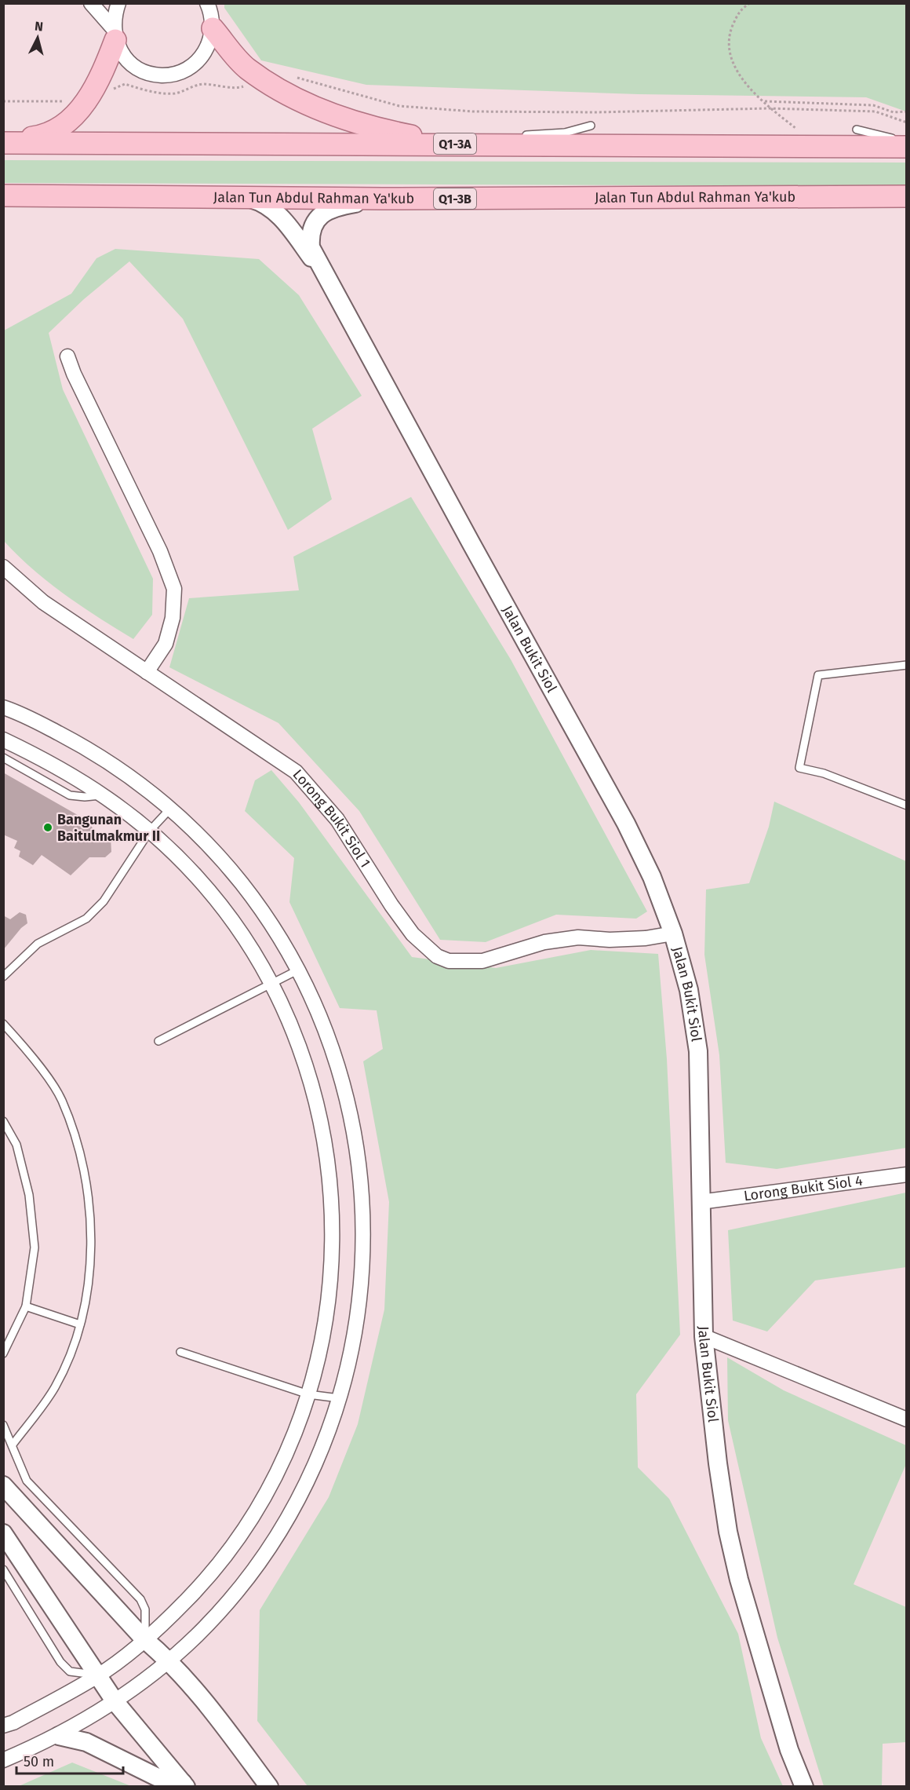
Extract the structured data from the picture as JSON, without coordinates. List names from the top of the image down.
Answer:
{
  "streets": {
    "main road": ["Q1-3A", "Jalan Tun Abdul Rahman Ya'kub", "Q1-3B"],
    "street": ["Jalan Bukit Siol", "Lorong Bukit Siol 1", "Lorong Bukit Siol 4"]
  },
  "crossings": [
    ["Jalan Bukit Siol", "Lorong Bukit Siol 1"],
    ["Jalan Bukit Siol", "Lorong Bukit Siol 4"]
  ],
  "places": ["Bangunan Baitulmakmur II"],
  "scale_bar": "50 m",
  "north": "top"
}
